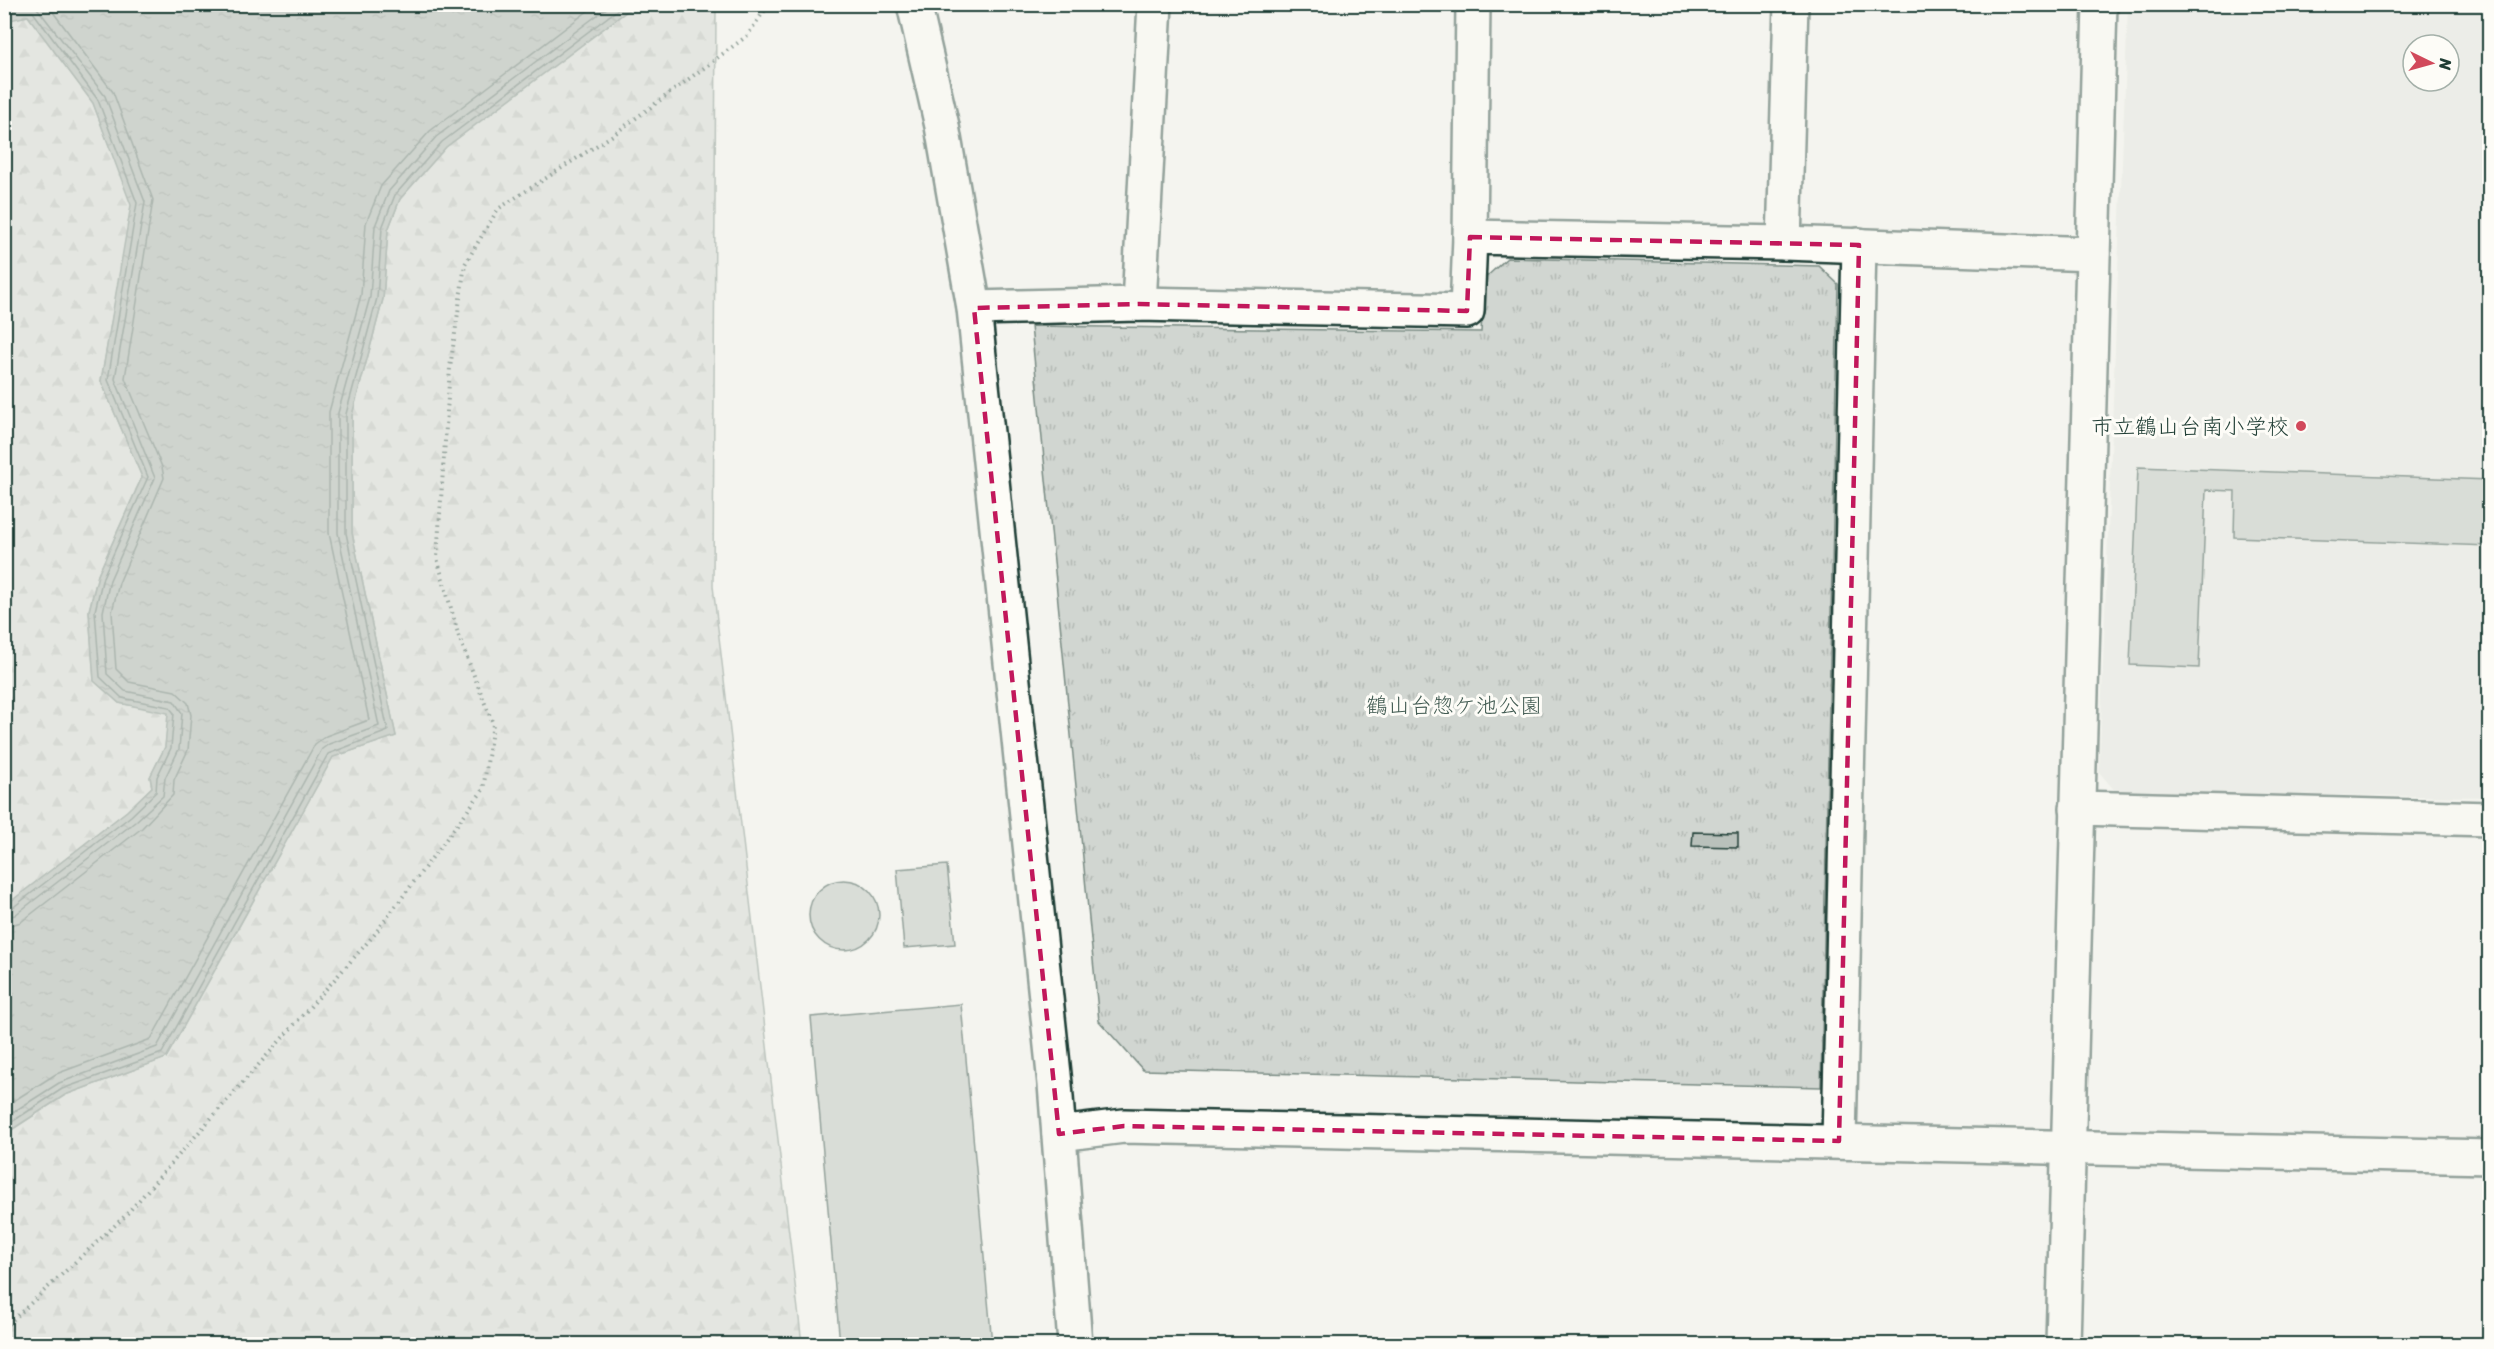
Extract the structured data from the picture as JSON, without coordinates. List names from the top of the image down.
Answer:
{
  "parks": ["鶴山台惣ケ池公園"],
  "places": ["市立鶴山台南小学校"],
  "north": "right"
}
